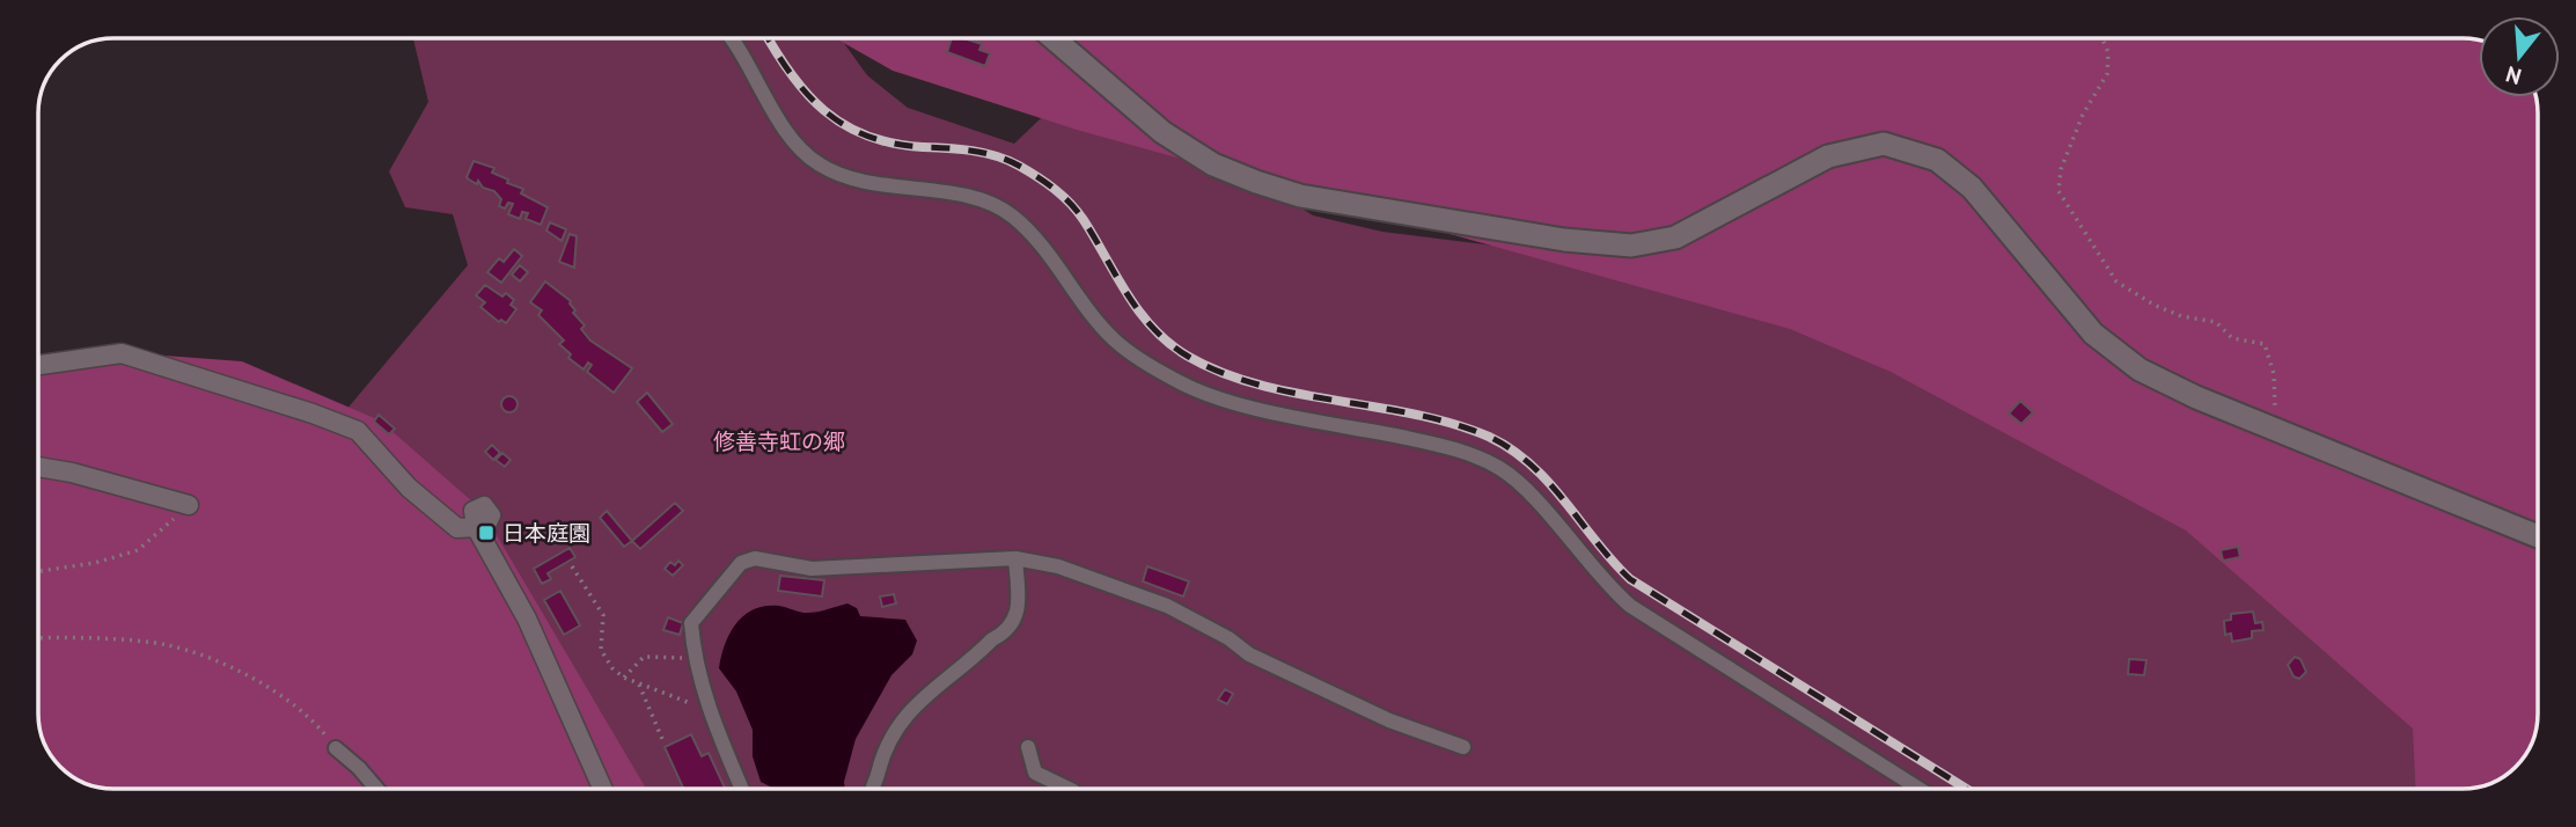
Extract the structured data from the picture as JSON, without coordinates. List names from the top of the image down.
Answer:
{
  "parks": ["修善寺虹の郷"],
  "places": {
    "transit": ["日本庭園"]
  },
  "north": "bottom"
}
